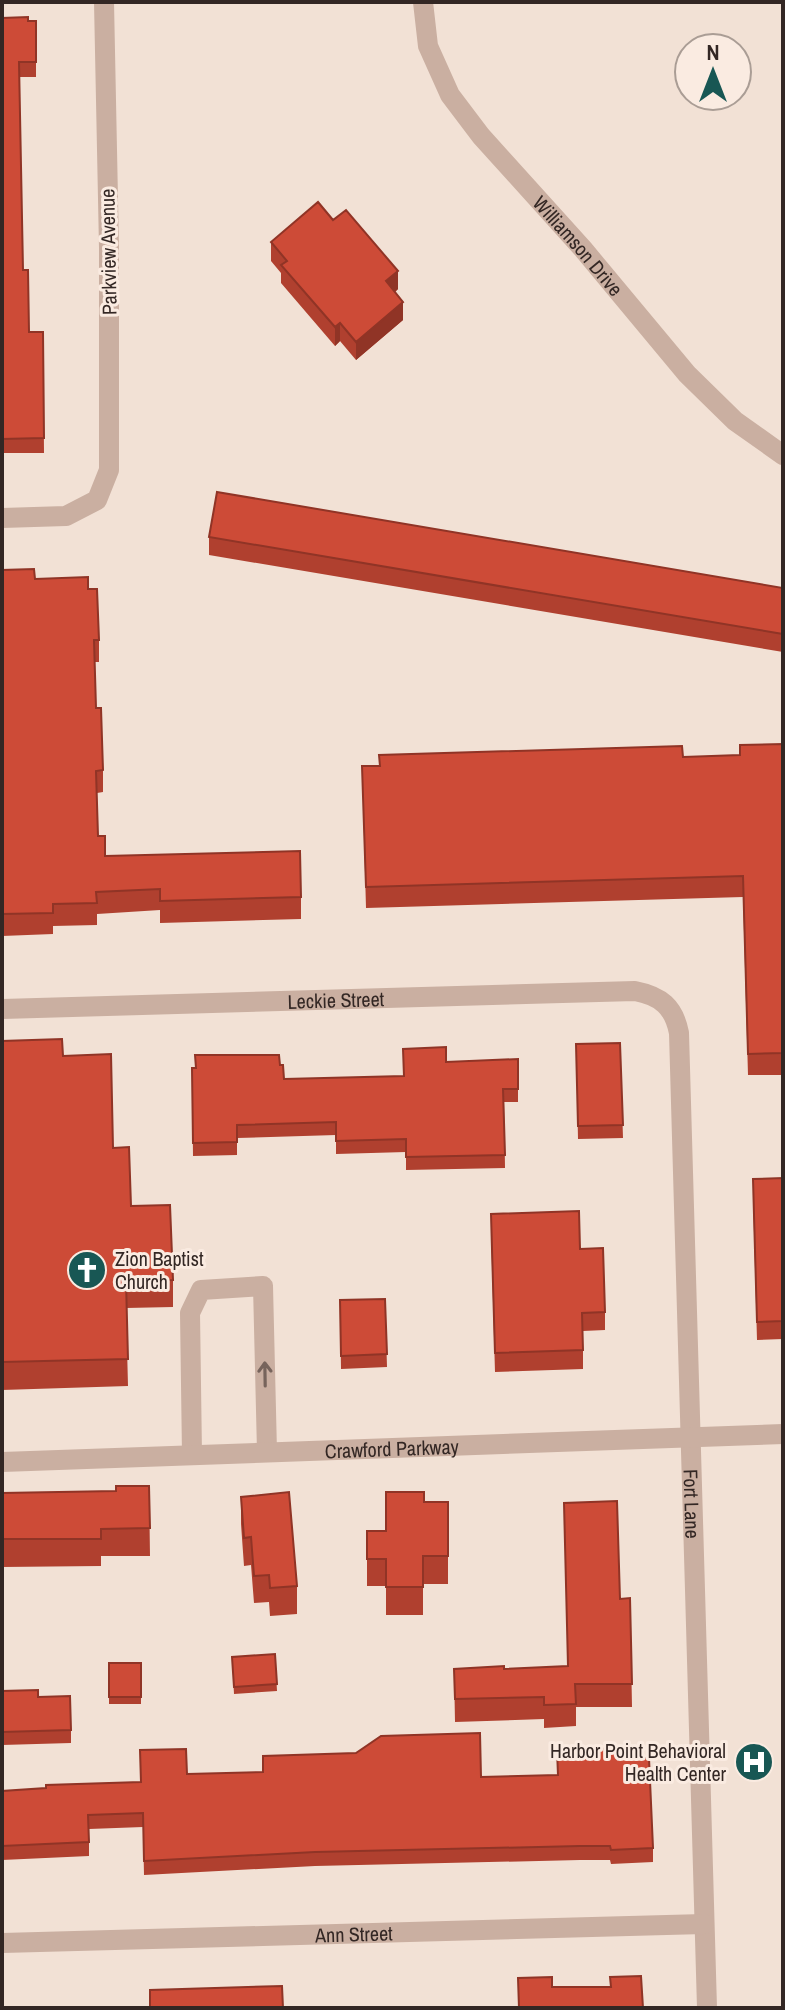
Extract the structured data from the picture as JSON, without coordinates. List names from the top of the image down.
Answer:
{
  "streets": {
    "street": [
      "Williamson Drive",
      "Parkview Avenue",
      "Leckie Street",
      "Crawford Parkway",
      "Fort Lane",
      "Ann Street"
    ]
  },
  "crossings": [
    ["Leckie Street", "Fort Lane"],
    ["Crawford Parkway", "Fort Lane"],
    ["Fort Lane", "Ann Street"]
  ],
  "places": {
    "church": ["Zion Baptist Church"],
    "hospital": ["Harbor Point Behavioral Health Center"]
  },
  "north": "top"
}
